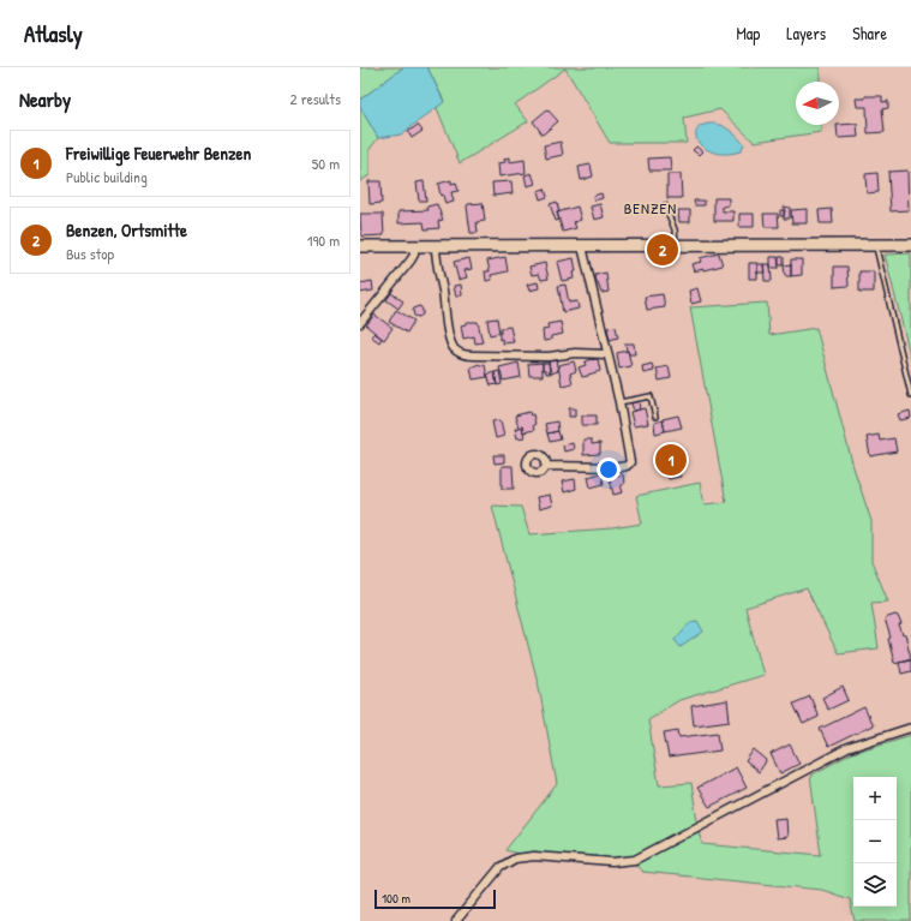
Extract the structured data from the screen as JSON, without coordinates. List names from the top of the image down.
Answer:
{
  "districts": ["BENZEN"],
  "scale_bar": "100 m",
  "north": "left",
  "page": {
    "header": "Atlasly",
    "nav": ["Map", "Layers", "Share"],
    "heading": ["Nearby", "2 results"],
    "list": [
      {
        "mark": "1",
        "name": "Freiwillige Feuerwehr Benzen",
        "note": "Public building",
        "value": "50 m"
      },
      {
        "mark": "2",
        "name": "Benzen, Ortsmitte",
        "note": "Bus stop",
        "value": "190 m"
      }
    ],
    "pins": ["2", "1"],
    "map_buttons": ["+", "−"],
    "scale": "100 m"
  }
}
